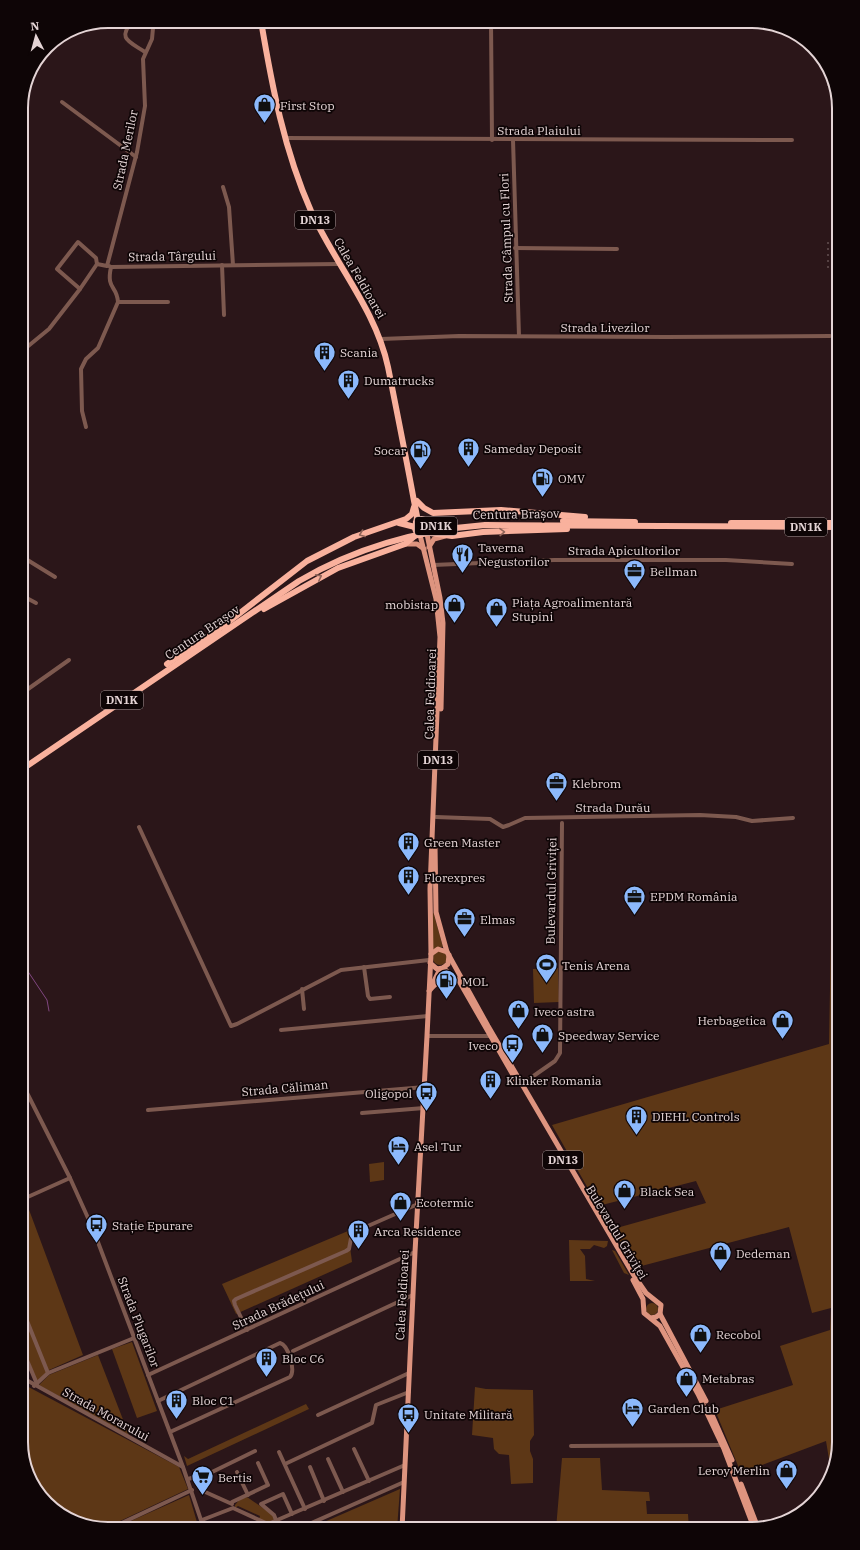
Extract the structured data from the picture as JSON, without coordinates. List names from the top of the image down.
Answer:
{
  "streets": {
    "highway": [
      "DN13",
      "Calea Feldioarei",
      "Centura Brașov",
      "DN1K"
    ],
    "main road": ["Bulevardul Griviței"],
    "street": [
      "Strada Plaiului",
      "Strada Merilor",
      "Strada Câmpul cu Flori",
      "Strada Târgului",
      "Strada Livezilor",
      "Strada Apicultorilor",
      "Strada Durău",
      "Strada Căliman",
      "Strada Brădețului",
      "Strada Plugarilor",
      "Strada Morarului"
    ]
  },
  "crossings": [
    ["Strada Plaiului", "Strada Câmpul cu Flori"],
    ["Strada Plaiului", "Calea Feldioarei"],
    ["Strada Merilor", "Strada Târgului"],
    ["DN13", "Calea Feldioarei"],
    ["DN13", "Bulevardul Griviței"],
    ["Strada Câmpul cu Flori", "Strada Livezilor"],
    ["Strada Târgului", "Calea Feldioarei"],
    ["Calea Feldioarei", "Strada Livezilor"],
    ["Calea Feldioarei", "Strada Apicultorilor"],
    ["Calea Feldioarei", "Strada Durău"],
    ["Calea Feldioarei", "Bulevardul Griviței"],
    ["Calea Feldioarei", "Strada Căliman"],
    ["Calea Feldioarei", "Strada Brădețului"],
    ["Centura Brașov", "DN1K"],
    ["Strada Brădețului", "Strada Plugarilor"],
    ["Strada Plugarilor", "Strada Morarului"]
  ],
  "places": {
    "shop": [
      "First Stop",
      "mobistap",
      "Piața Agroalimentară Stupini",
      "Iveco astra",
      "Herbagetica",
      "Speedway Service",
      "Black Sea",
      "Ecotermic",
      "Dedeman",
      "Recobol",
      "Metabras",
      "Leroy Merlin"
    ],
    "building": [
      "Scania",
      "Dumatrucks",
      "Sameday Deposit",
      "Green Master",
      "Florexpres",
      "Klinker Romania",
      "DIEHL Controls",
      "Arca Residence",
      "Bloc C6",
      "Bloc C1"
    ],
    "fuel station": ["Socar", "OMV", "MOL"],
    "restaurant": ["Taverna Negustorilor"],
    "office": [
      "Bellman",
      "Klebrom",
      "EPDM România",
      "Elmas"
    ],
    "sports": ["Tenis Arena"],
    "bus stop": [
      "Iveco",
      "Oligopol",
      "Stație Epurare",
      "Unitate Militară"
    ],
    "hotel": ["Asel Tur", "Garden Club"],
    "supermarket": ["Bertis"]
  },
  "north": "top"
}
